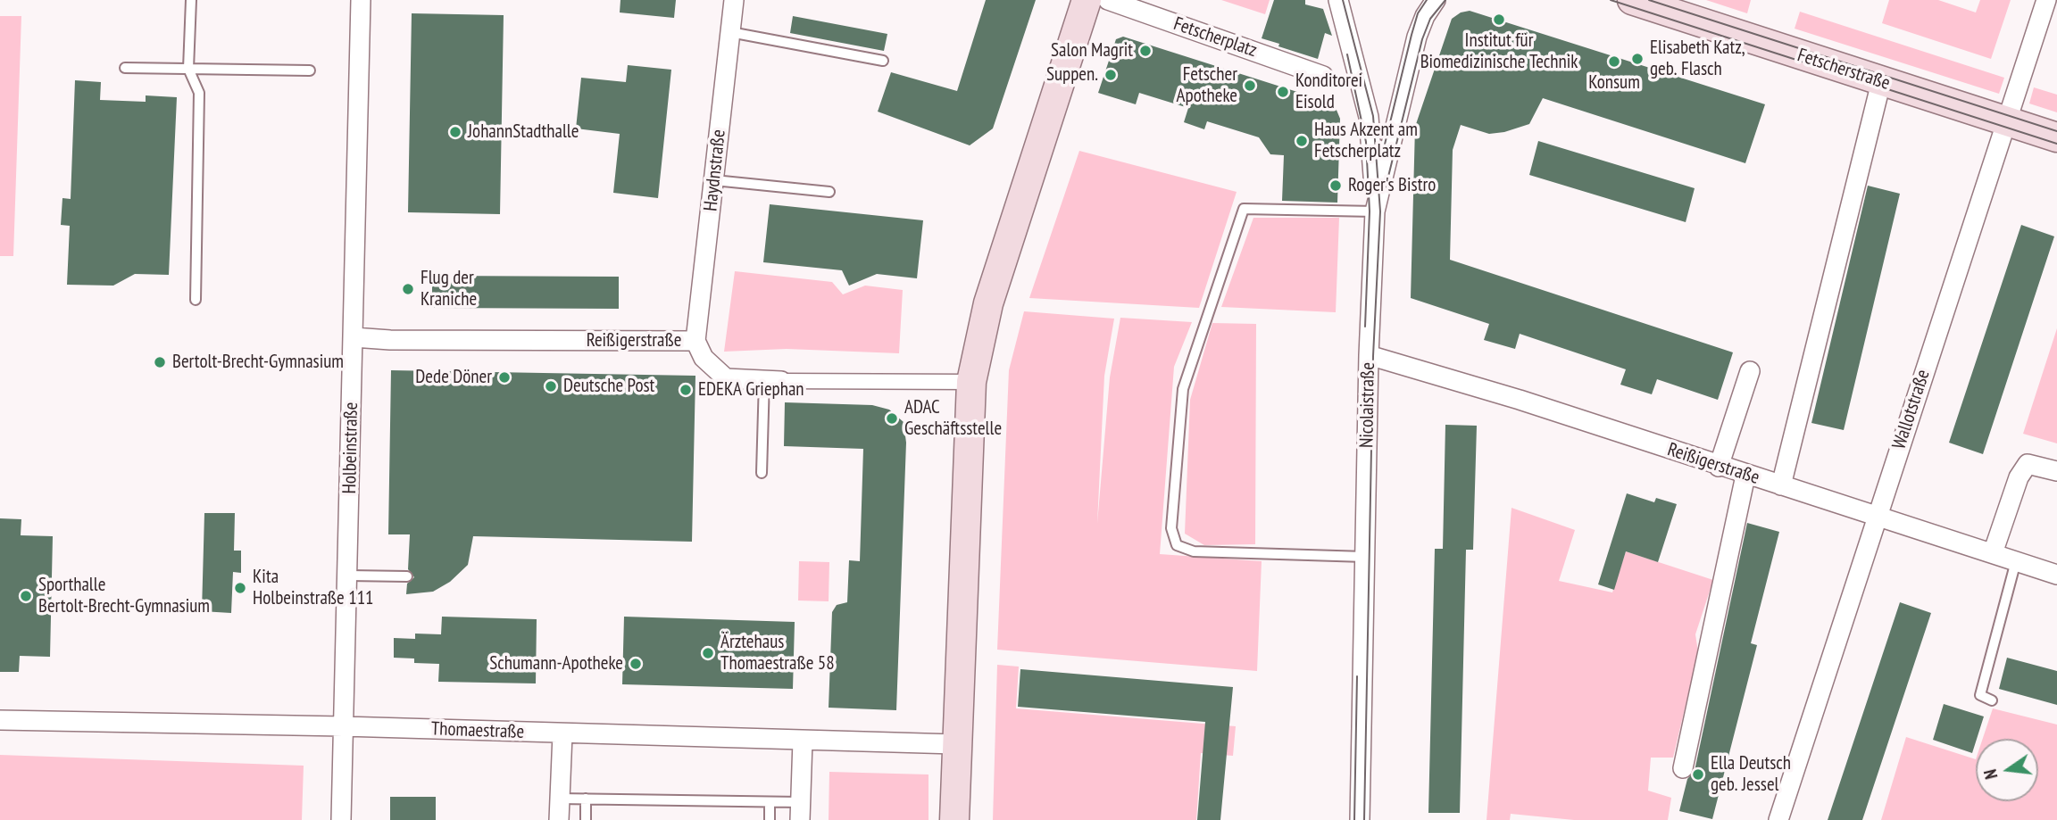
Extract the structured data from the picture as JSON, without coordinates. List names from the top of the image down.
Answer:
{
  "streets": {
    "main road": ["Fetscherstraße"],
    "street": [
      "Fetscherplatz",
      "Haydnstraße",
      "Reißigerstraße",
      "Nicolaistraße",
      "Wallotstraße",
      "Holbeinstraße",
      "Thomaestraße"
    ]
  },
  "crossings": [
    ["Fetscherstraße", "Wallotstraße"],
    ["Haydnstraße", "Reißigerstraße"],
    ["Reißigerstraße", "Nicolaistraße"],
    ["Reißigerstraße", "Wallotstraße"],
    ["Reißigerstraße", "Holbeinstraße"],
    ["Holbeinstraße", "Thomaestraße"]
  ],
  "places": [
    "Institut für Biomedizinische Technik",
    "Salon Magrit",
    "Elisabeth Katz, geb. Flasch",
    "Konsum",
    "Suppen.",
    "Fetscher Apotheke",
    "Konditorei Eisold",
    "JohannStadthalle",
    "Haus Akzent am Fetscherplatz",
    "Roger's Bistro",
    "Flug der Kraniche",
    "Bertolt-Brecht-Gymnasium",
    "Dede Döner",
    "Deutsche Post",
    "EDEKA Griephan",
    "ADAC Geschäftsstelle",
    "Kita Holbeinstraße 111",
    "Sporthalle Bertolt-Brecht-Gymnasium",
    "Ärztehaus Thomaestraße 58",
    "Schumann-Apotheke",
    "Ella Deutsch geb. Jessel"
  ],
  "north": "left"
}
